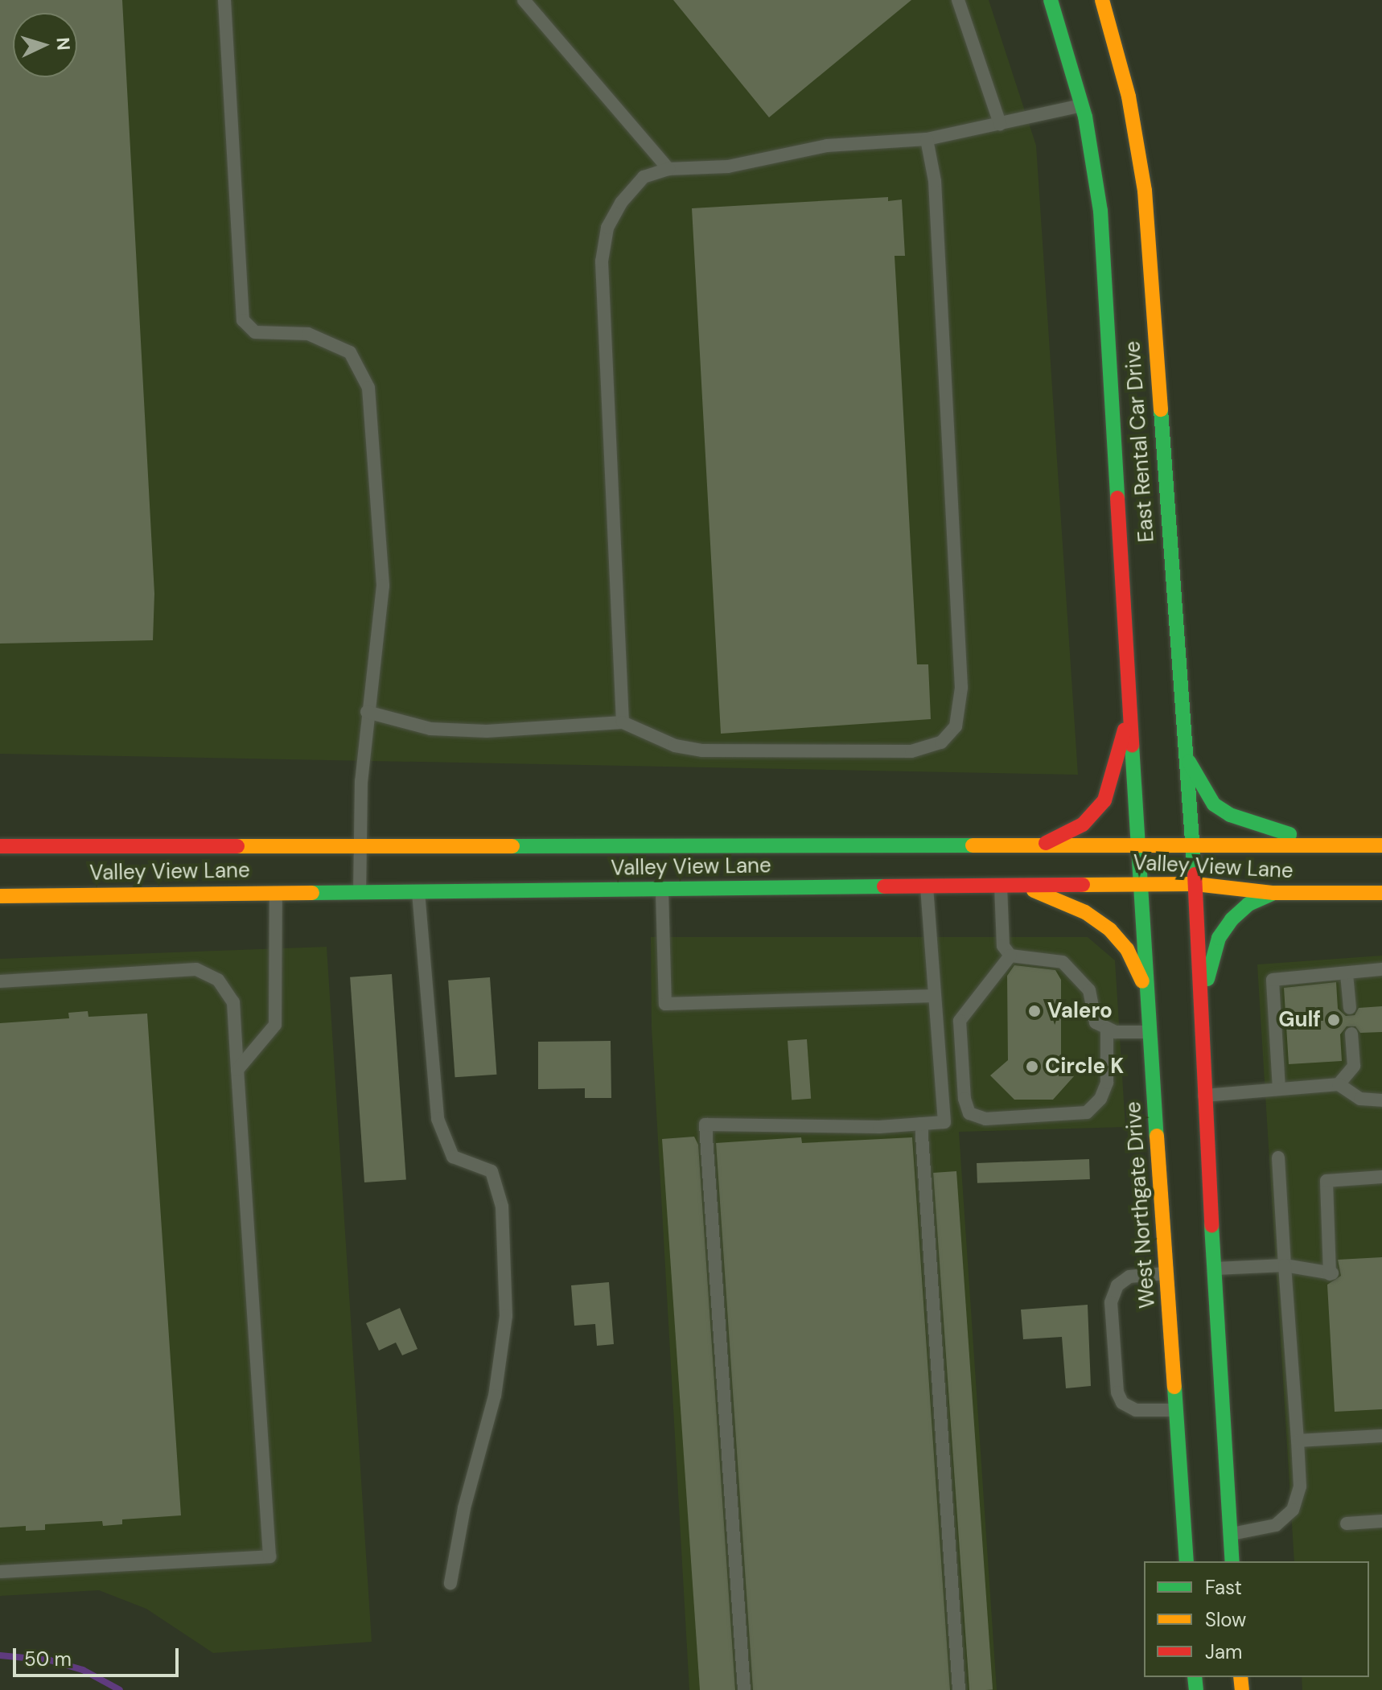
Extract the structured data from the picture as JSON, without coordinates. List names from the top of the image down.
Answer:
{
  "streets": {
    "main road": ["East Rental Car Drive", "Valley View Lane", "West Northgate Drive"]
  },
  "crossings": [
    ["East Rental Car Drive", "Valley View Lane"],
    ["East Rental Car Drive", "West Northgate Drive"],
    ["Valley View Lane", "West Northgate Drive"]
  ],
  "places": ["Valero", "Gulf", "Circle K"],
  "legend": ["Fast", "Slow", "Jam"],
  "scale_bar": "50 m",
  "north": "right"
}
